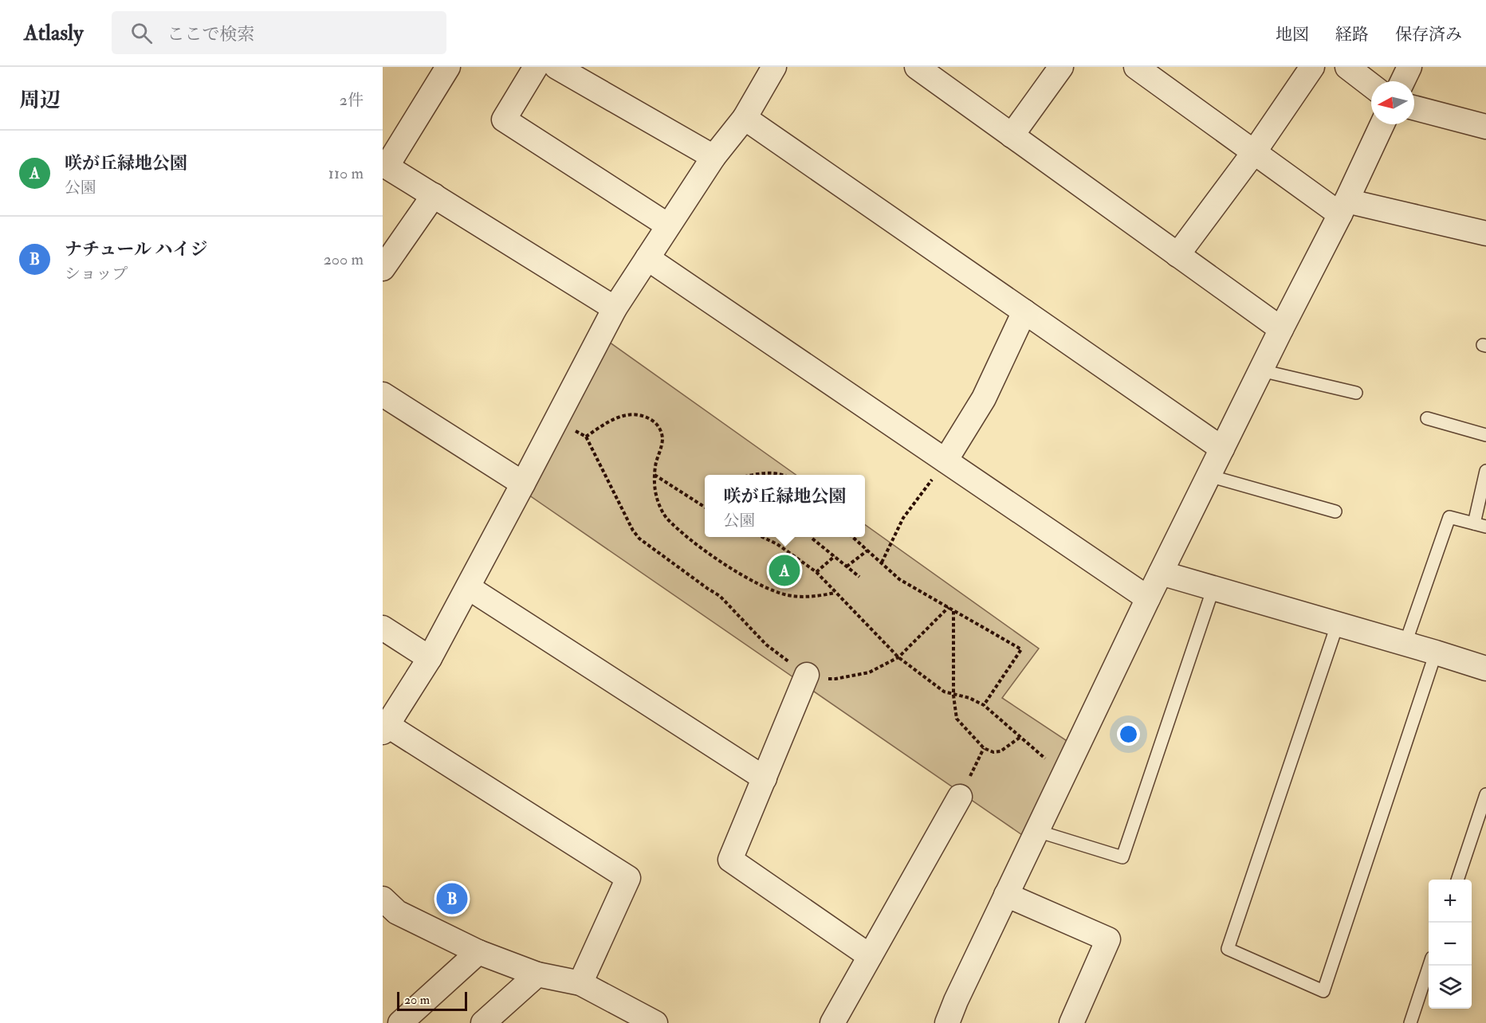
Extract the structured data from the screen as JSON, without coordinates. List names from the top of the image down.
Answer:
{
  "scale_bar": "20 m",
  "north": "left",
  "page": {
    "header": "Atlasly",
    "search": "ここで検索",
    "nav": ["地図", "経路", "保存済み"],
    "heading": ["周辺", "2件"],
    "list": [
      {
        "mark": "A",
        "name": "咲が丘緑地公園",
        "note": "公園",
        "value": "110 m"
      },
      {
        "mark": "B",
        "name": "ナチュール ハイジ",
        "note": "ショップ",
        "value": "200 m"
      }
    ],
    "popup": ["咲が丘緑地公園", "公園"],
    "pins": ["A", "B"],
    "map_buttons": ["+", "−"],
    "scale": "20 m"
  }
}
